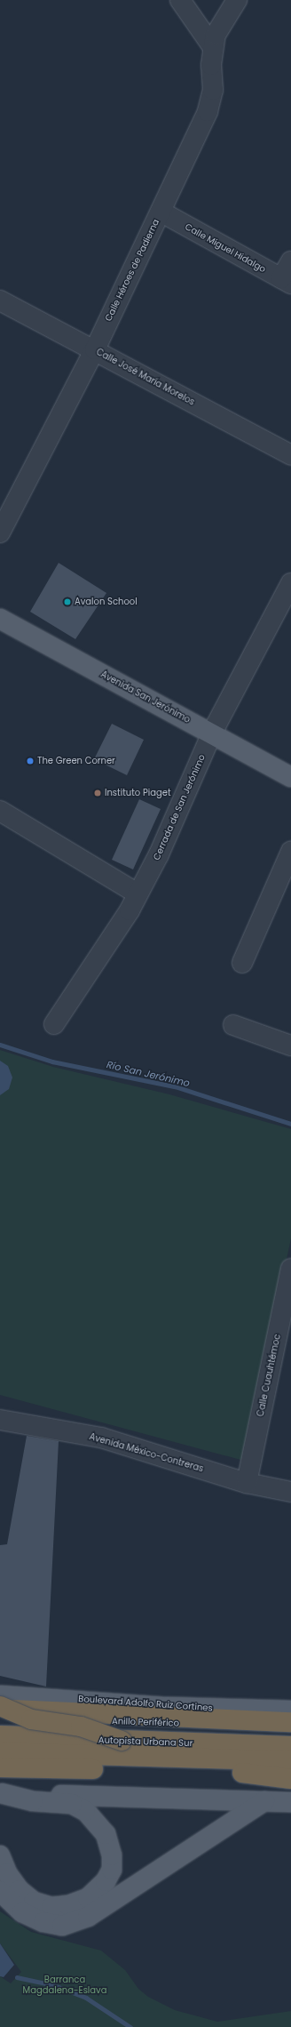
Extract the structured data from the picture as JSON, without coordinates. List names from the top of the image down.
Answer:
{
  "streets": {
    "highway": ["Anillo Periférico", "Autopista Urbana Sur"],
    "main road": ["Avenida San Jerónimo", "Boulevard Adolfo Ruiz Cortines"],
    "street": [
      "Calle Miguel Hidalgo",
      "Calle Héroes de Padierna",
      "Calle José María Morelos",
      "Cerrada de San Jerónimo",
      "Calle Cuauhtémoc",
      "Avenida México-Contreras"
    ]
  },
  "crossings": [
    ["Calle Miguel Hidalgo", "Calle Héroes de Padierna"],
    ["Calle Héroes de Padierna", "Calle José María Morelos"],
    ["Avenida San Jerónimo", "Cerrada de San Jerónimo"],
    ["Calle Cuauhtémoc", "Avenida México-Contreras"]
  ],
  "water": ["Río San Jerónimo"],
  "parks": ["Barranca Magdalena-Eslava"],
  "places": ["Avalon School", "The Green Corner", "Instituto Piaget"]
}
